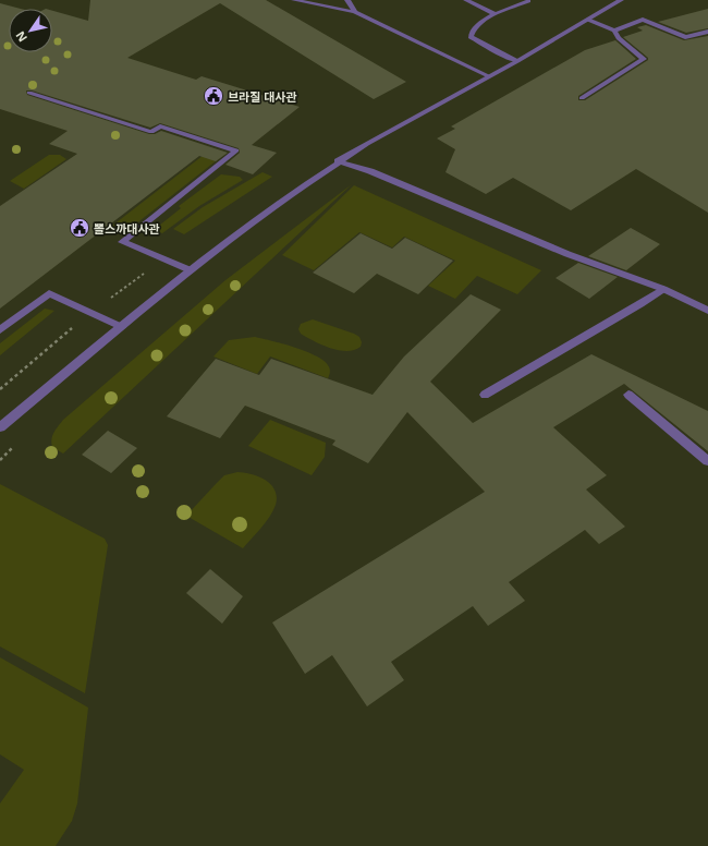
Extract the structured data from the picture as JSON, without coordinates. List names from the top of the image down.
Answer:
{
  "places": {
    "public building": ["브라질 대사관", "뽈스까대사관"]
  },
  "north": "bottom left"
}
